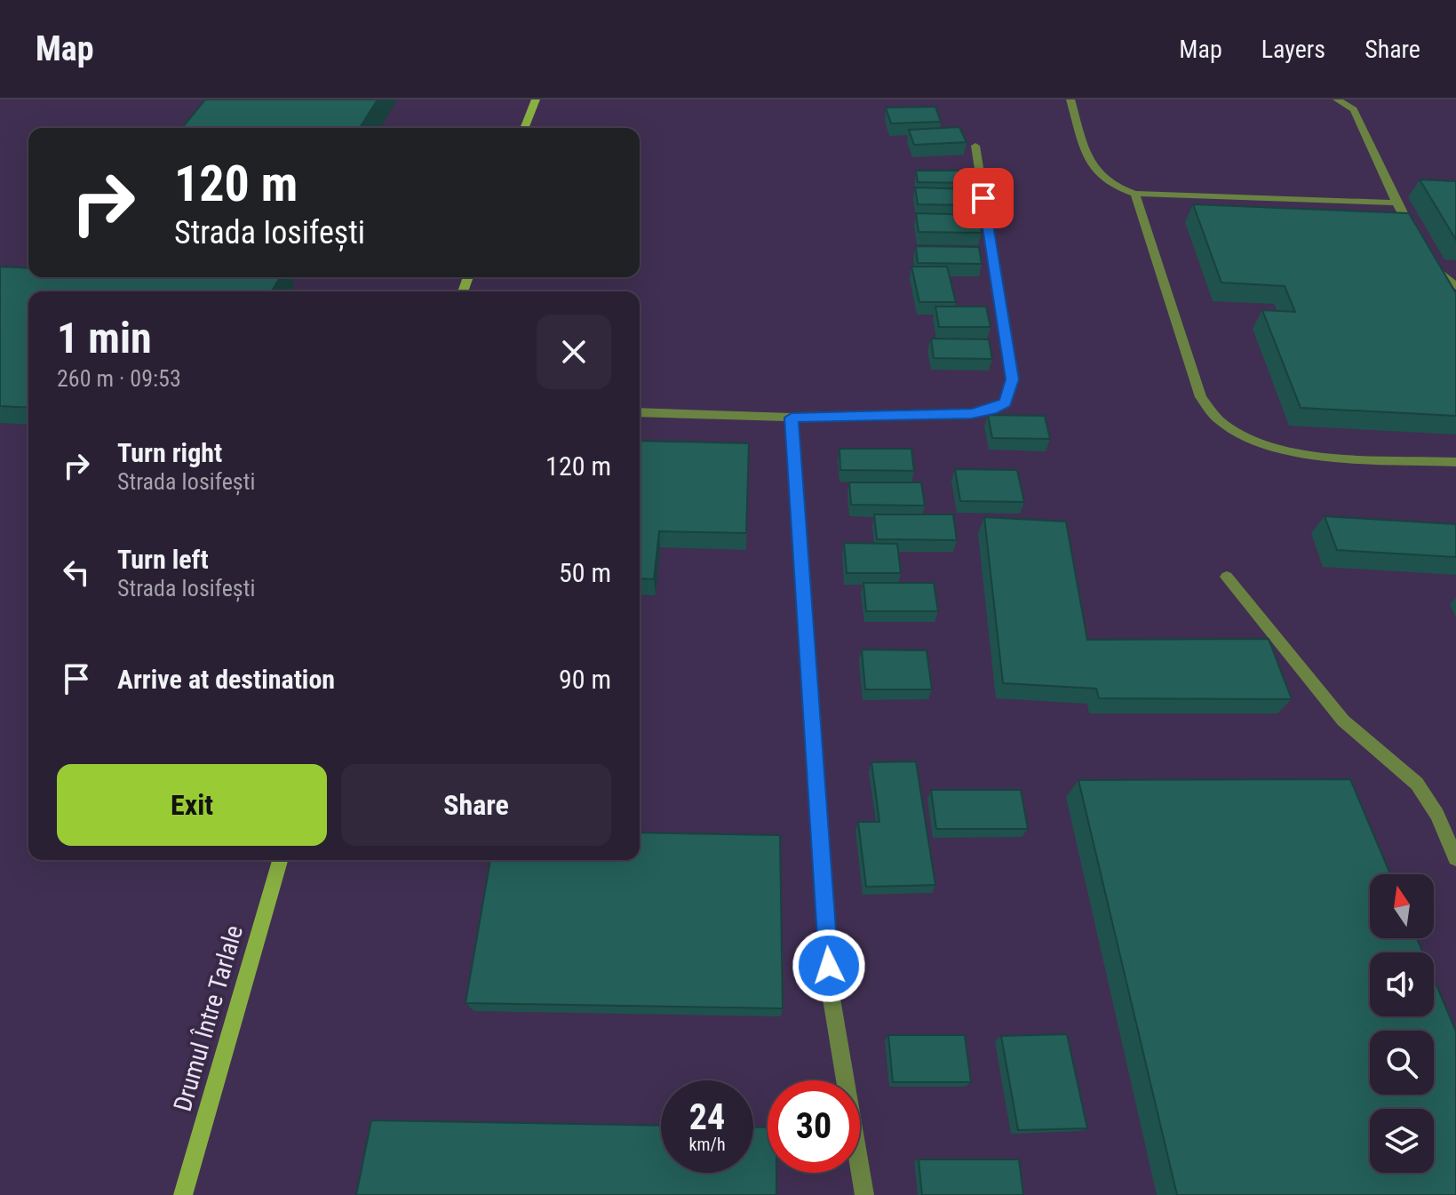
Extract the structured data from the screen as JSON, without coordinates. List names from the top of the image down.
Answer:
{
  "streets": {
    "main road": ["Drumul Între Tarlale"]
  },
  "north": "top",
  "page": {
    "header": "Map",
    "nav": ["Map", "Layers", "Share"],
    "turn": ["120 m", "Strada Iosifești"],
    "heading": ["1 min", "260 m · 09:53"],
    "list": [
      {
        "name": "Turn right",
        "note": "Strada Iosifești",
        "value": "120 m"
      },
      {
        "name": "Turn left",
        "note": "Strada Iosifești",
        "value": "50 m"
      },
      {
        "name": "Arrive at destination",
        "value": "90 m"
      }
    ],
    "buttons": ["Exit", "Share"],
    "speed": "24 km/h",
    "limit": "30"
  }
}
